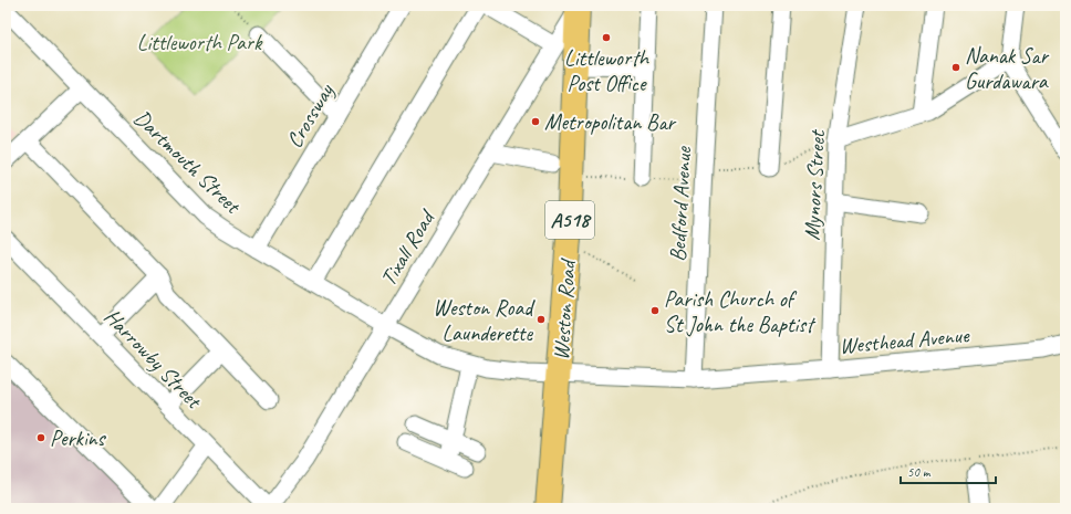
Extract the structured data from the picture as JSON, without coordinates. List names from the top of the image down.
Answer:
{
  "streets": {
    "highway": ["A518", "Weston Road"],
    "street": [
      "Crossway",
      "Dartmouth Street",
      "Mynors Street",
      "Bedford Avenue",
      "Tixall Road",
      "Westhead Avenue",
      "Harrowby Street"
    ]
  },
  "crossings": [
    ["Crossway", "Dartmouth Street"],
    ["Dartmouth Street", "Tixall Road"],
    ["Dartmouth Street", "Westhead Avenue"],
    ["Mynors Street", "Westhead Avenue"],
    ["Bedford Avenue", "Westhead Avenue"],
    ["Tixall Road", "Weston Road"],
    ["Tixall Road", "Harrowby Street"],
    ["Weston Road", "Westhead Avenue"]
  ],
  "parks": ["Littleworth Park"],
  "places": [
    "Littleworth Post Office",
    "Nanak Sar Gurdawara",
    "Metropolitan Bar",
    "Parish Church of St John the Baptist",
    "Weston Road Launderette",
    "Perkins"
  ],
  "scale_bar": "50 m"
}
